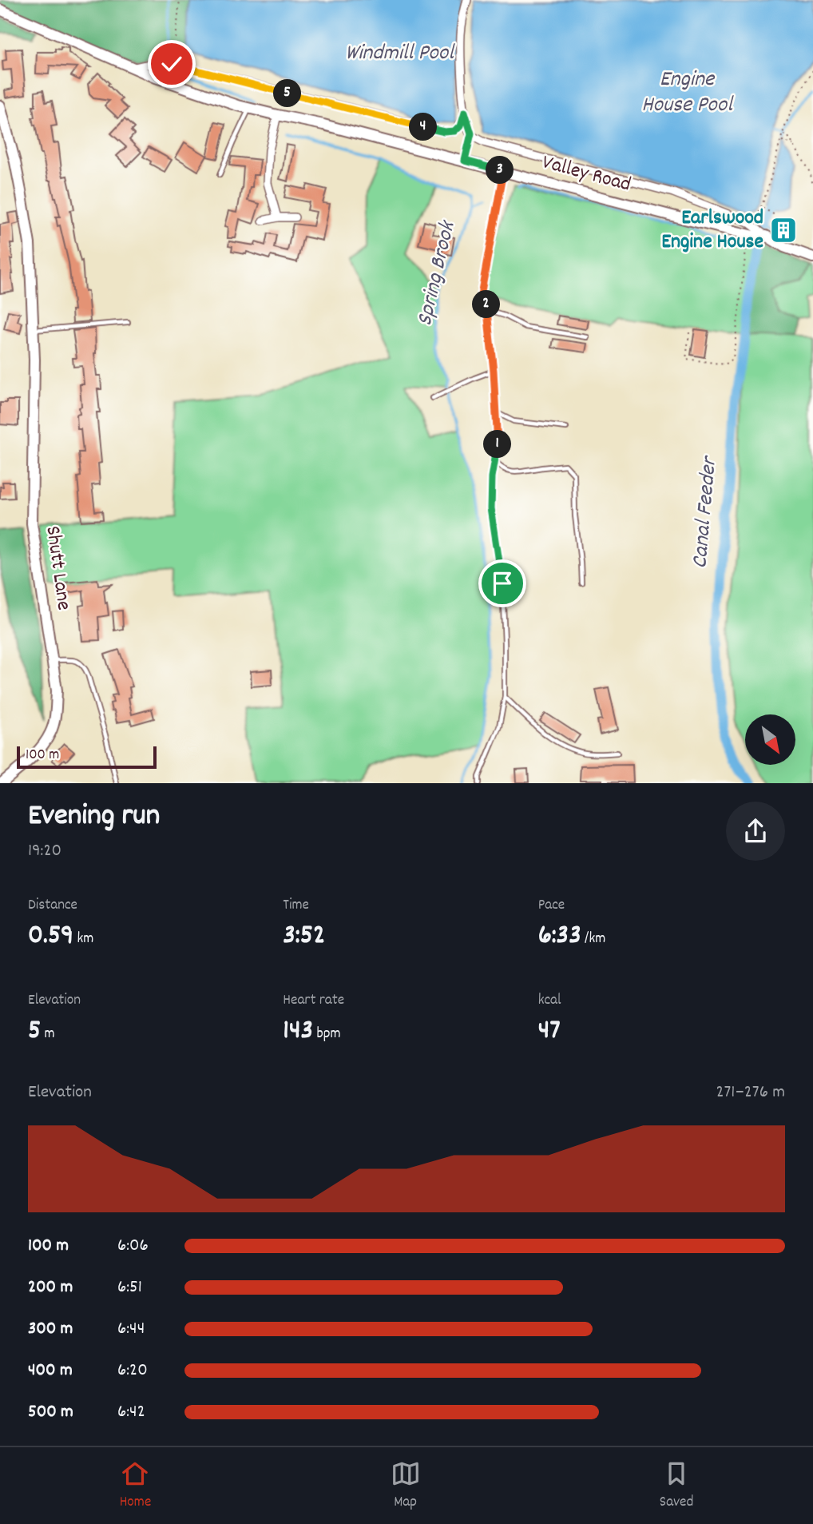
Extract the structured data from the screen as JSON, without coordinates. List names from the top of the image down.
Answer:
{
  "streets": {
    "street": ["Valley Road", "Shutt Lane"]
  },
  "water": [
    "Windmill Pool",
    "Engine House Pool",
    "Spring Brook",
    "Canal Feeder"
  ],
  "places": {
    "building": ["Earlswood Engine House"]
  },
  "scale_bar": "100 m",
  "north": "bottom right",
  "page": {
    "pins": [
      "5",
      "4",
      "3",
      "2",
      "1"
    ],
    "scale": "100 m",
    "heading": ["Evening run", "19:20"],
    "stats": [
      ["Distance", "0.59 km"],
      ["Time", "3:52"],
      ["Pace", "6:33 /km"],
      ["Elevation", "5 m"],
      ["Heart rate", "143 bpm"],
      ["kcal", "47"]
    ],
    "chart": ["Elevation", "271–276 m"],
    "list": [
      {
        "name": "100 m",
        "note": "6:06"
      },
      {
        "name": "200 m",
        "note": "6:51"
      },
      {
        "name": "300 m",
        "note": "6:44"
      },
      {
        "name": "400 m",
        "note": "6:20"
      },
      {
        "name": "500 m",
        "note": "6:42"
      }
    ],
    "tabs": ["Home", "Map", "Saved"]
  }
}
